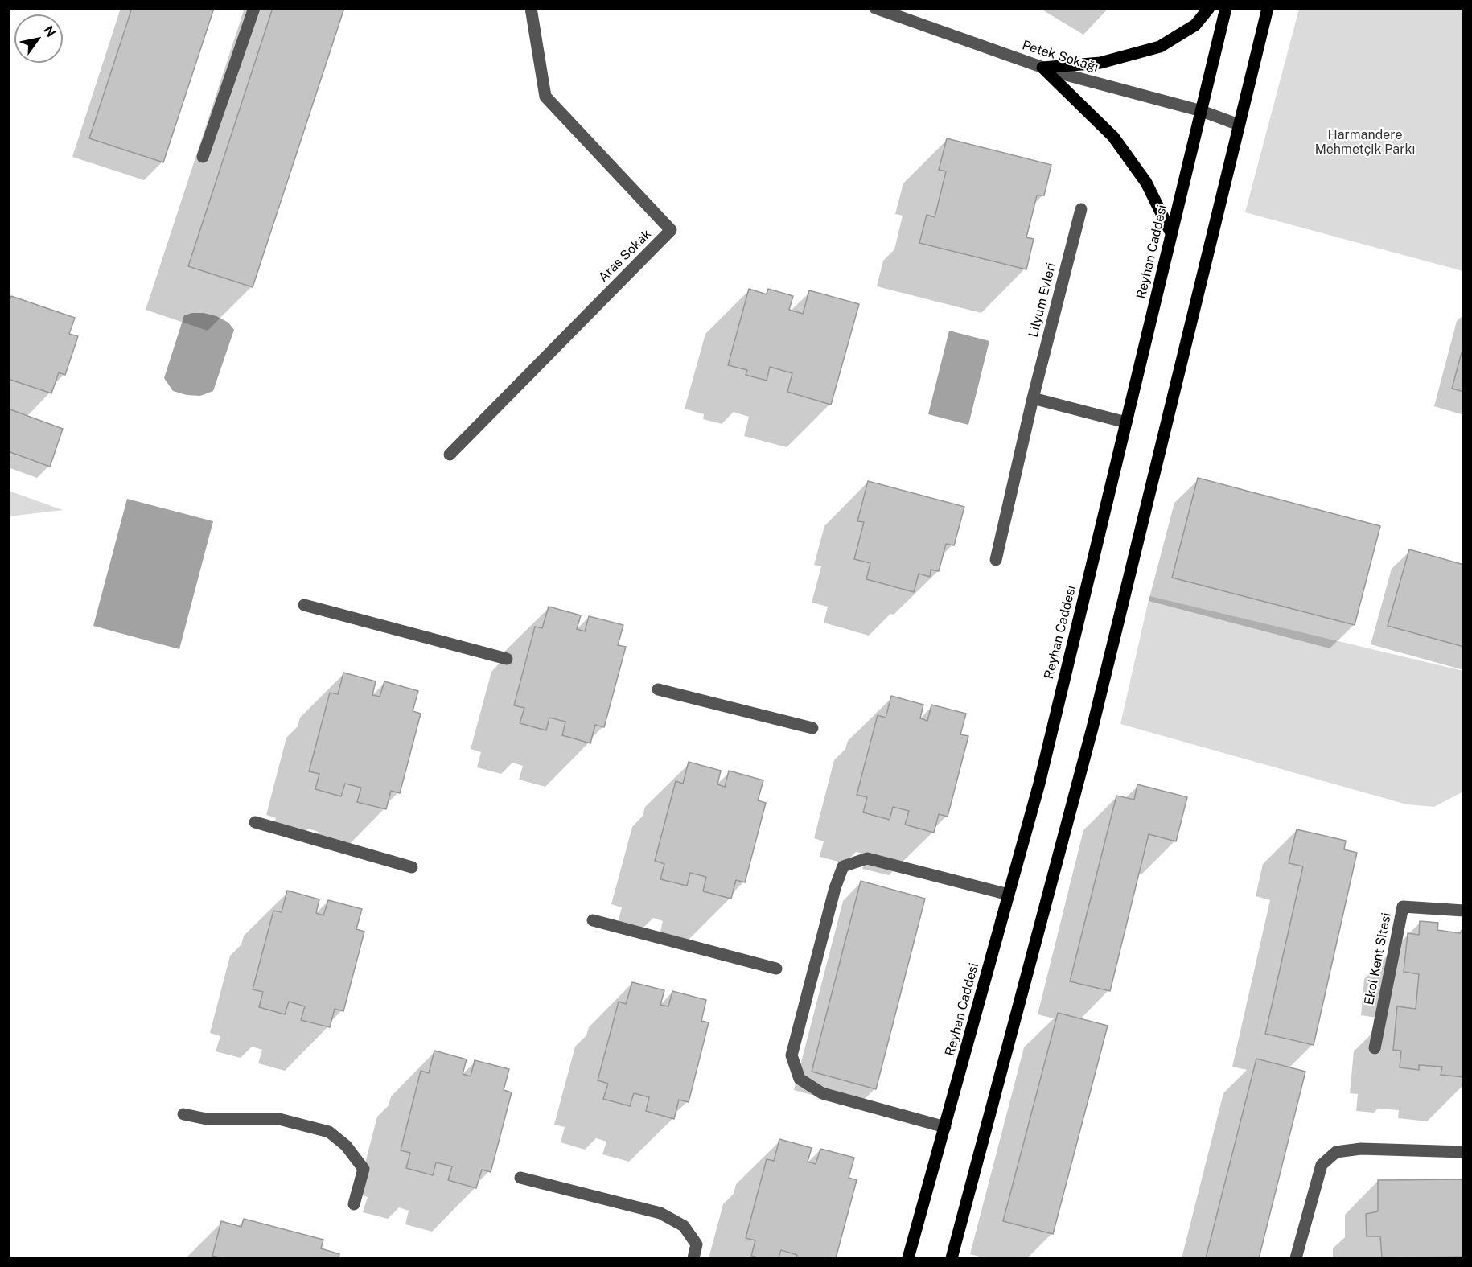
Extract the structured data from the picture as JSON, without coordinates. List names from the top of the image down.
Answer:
{
  "streets": {
    "main road": ["Reyhan Caddesi"],
    "street": [
      "Petek Sokağı",
      "Aras Sokak",
      "Lilyum Evleri",
      "Ekol Kent Sitesi"
    ]
  },
  "crossings": [
    ["Petek Sokağı", "Reyhan Caddesi"]
  ],
  "parks": ["Harmandere Mehmetçik Parkı"],
  "north": "top right"
}
